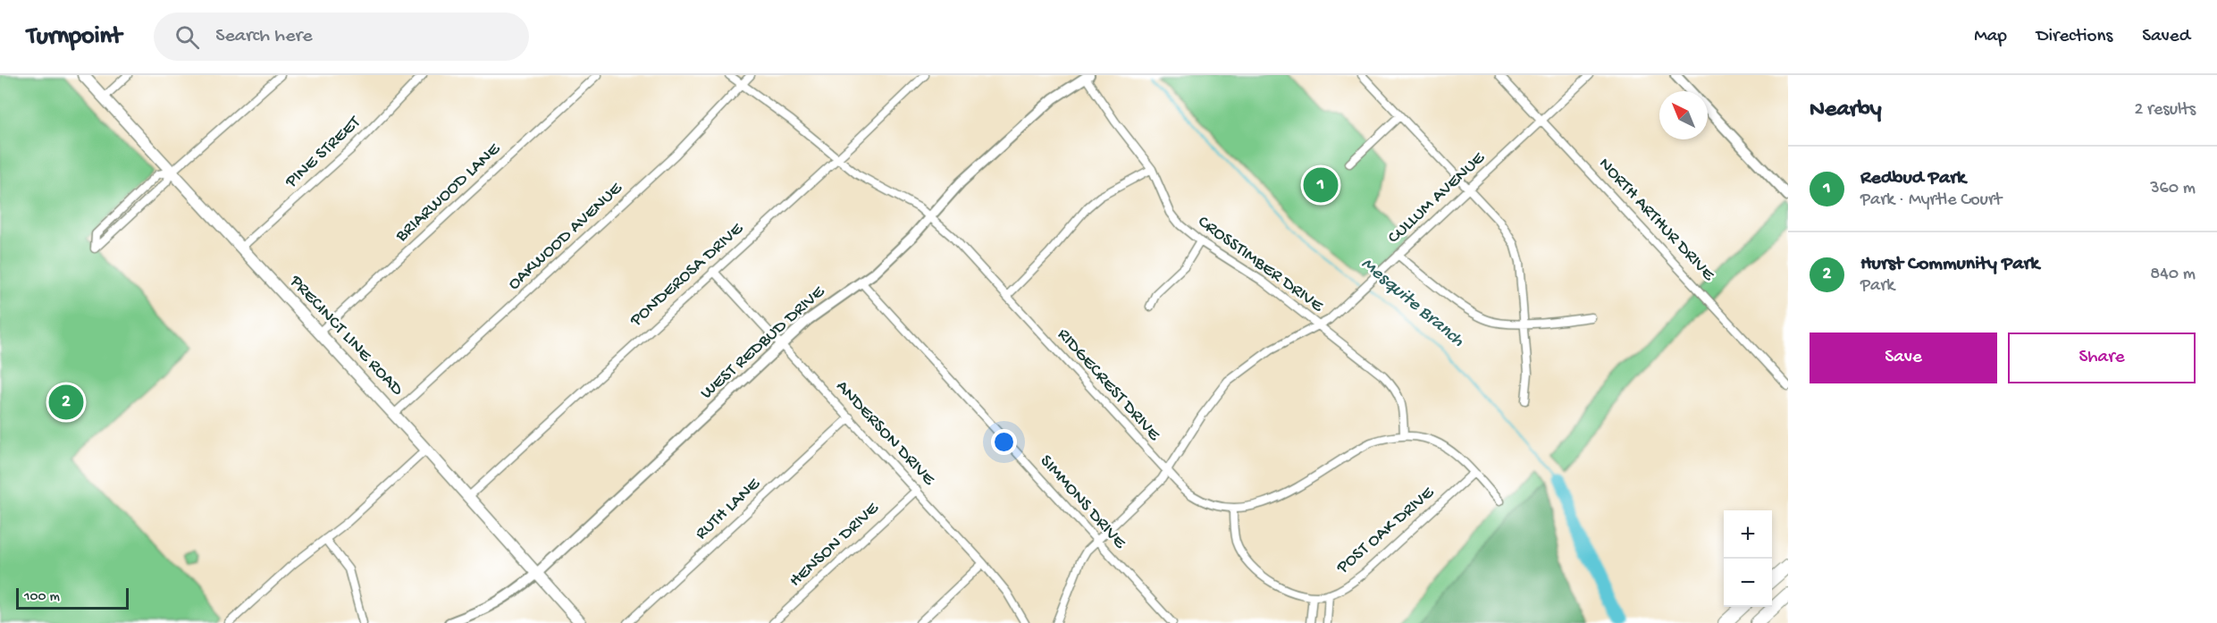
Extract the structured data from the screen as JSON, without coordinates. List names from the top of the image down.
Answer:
{
  "streets": {
    "main road": ["PRECINCT LINE ROAD"],
    "street": [
      "PINE STREET",
      "BRIARWOOD LANE",
      "CULLUM AVENUE",
      "NORTH ARTHUR DRIVE",
      "OAKWOOD AVENUE",
      "CROSSTIMBER DRIVE",
      "PONDEROSA DRIVE",
      "WEST REDBUD DRIVE",
      "RIDGECREST DRIVE",
      "ANDERSON DRIVE",
      "SIMMONS DRIVE",
      "RUTH LANE",
      "POST OAK DRIVE",
      "HENSON DRIVE"
    ]
  },
  "crossings": [
    ["PINE STREET", "PRECINCT LINE ROAD"],
    ["BRIARWOOD LANE", "PRECINCT LINE ROAD"],
    ["CULLUM AVENUE", "NORTH ARTHUR DRIVE"],
    ["CULLUM AVENUE", "CROSSTIMBER DRIVE"],
    ["CULLUM AVENUE", "RIDGECREST DRIVE"],
    ["CULLUM AVENUE", "SIMMONS DRIVE"],
    ["OAKWOOD AVENUE", "PRECINCT LINE ROAD"],
    ["OAKWOOD AVENUE", "RIDGECREST DRIVE"],
    ["CROSSTIMBER DRIVE", "WEST REDBUD DRIVE"],
    ["CROSSTIMBER DRIVE", "RIDGECREST DRIVE"],
    ["PONDEROSA DRIVE", "PRECINCT LINE ROAD"],
    ["PONDEROSA DRIVE", "RIDGECREST DRIVE"],
    ["PONDEROSA DRIVE", "ANDERSON DRIVE"],
    ["PRECINCT LINE ROAD", "WEST REDBUD DRIVE"],
    ["WEST REDBUD DRIVE", "RIDGECREST DRIVE"],
    ["WEST REDBUD DRIVE", "ANDERSON DRIVE"],
    ["WEST REDBUD DRIVE", "SIMMONS DRIVE"],
    ["RIDGECREST DRIVE", "POST OAK DRIVE"],
    ["ANDERSON DRIVE", "RUTH LANE"],
    ["ANDERSON DRIVE", "HENSON DRIVE"]
  ],
  "water": ["Mesquite Branch"],
  "scale_bar": "100 m",
  "north": "top left",
  "page": {
    "header": "Turnpoint",
    "search": "Search here",
    "nav": ["Map", "Directions", "Saved"],
    "heading": ["Nearby", "2 results"],
    "list": [
      {
        "mark": "1",
        "name": "Redbud Park",
        "note": "Park · Myrtle Court",
        "value": "360 m"
      },
      {
        "mark": "2",
        "name": "Hurst Community Park",
        "note": "Park",
        "value": "840 m"
      }
    ],
    "pins": ["1", "2"],
    "buttons": ["Save", "Share"],
    "map_buttons": ["+", "−"],
    "scale": "100 m"
  }
}
